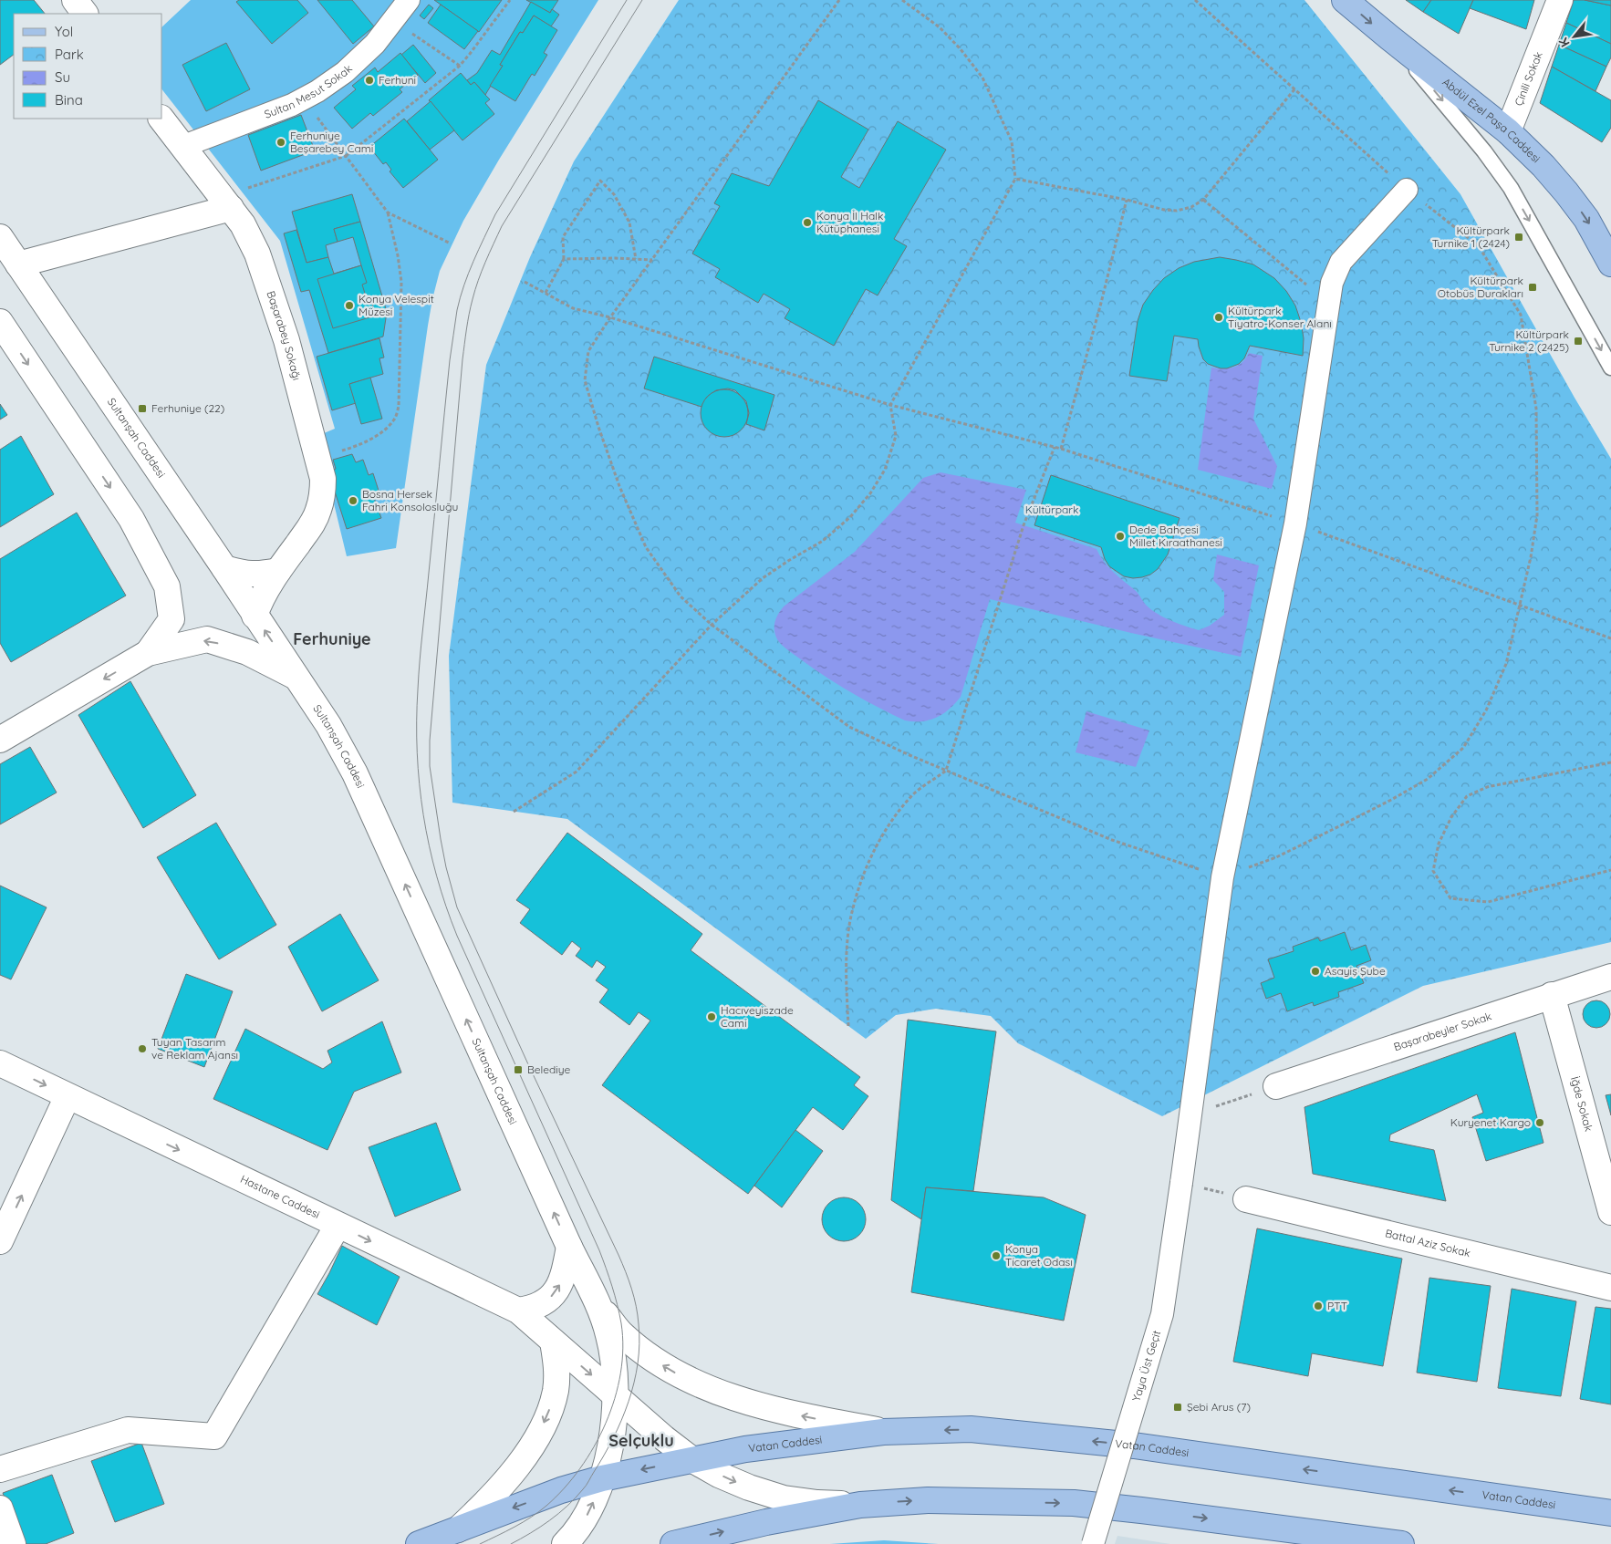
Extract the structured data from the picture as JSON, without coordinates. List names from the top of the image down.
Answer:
{
  "streets": {
    "main road": ["Abdül Ezel Paşa Caddesi", "Vatan Caddesi"],
    "street": [
      "Çinili Sokak",
      "Sultan Mesut Sokak",
      "Başarabey Sokağı",
      "Sultanşah Caddesi",
      "Başarabeyler Sokak",
      "İğde Sokak",
      "Hastane Caddesi",
      "Battal Aziz Sokak",
      "Yaya Üst Geçit"
    ]
  },
  "crossings": [
    ["Çinili Sokak", "Abdül Ezel Paşa Caddesi"],
    ["Sultan Mesut Sokak", "Başarabey Sokağı"],
    ["Başarabey Sokağı", "Sultanşah Caddesi"],
    ["Başarabeyler Sokak", "İğde Sokak"],
    ["Hastane Caddesi", "Vatan Caddesi"]
  ],
  "one_way": ["Abdül Ezel Paşa Caddesi", "Sultanşah Caddesi", "Hastane Caddesi"],
  "districts": ["Ferhuniye", "Selçuklu"],
  "parks": ["Kültürpark"],
  "places": {
    "other": [
      "Ferhuni",
      "Ferhuniye Beşarebey Cami",
      "Konya İl Halk Kütüphanesi",
      "Konya Velespit Müzesi",
      "Kültürpark Tiyatro-Konser Alanı",
      "Bosna Hersek Fahri Konsolosluğu",
      "Dede Bahçesi Millet Kıraathanesi",
      "Asayiş Şube",
      "Hacıveyiszade Cami",
      "Tuyan Tasarım ve Reklam Ajansı",
      "Kuryenet Kargo",
      "Konya Ticaret Odası",
      "PTT"
    ],
    "transit": [
      "Kültürpark Turnike 1 (2424)",
      "Kültürpark Otobüs Durakları",
      "Kültürpark Turnike 2 (2425)",
      "Ferhuniye (22)",
      "Belediye",
      "Şebi Arus (7)"
    ]
  },
  "legend": [
    "Yol",
    "Park",
    "Su",
    "Bina"
  ],
  "north": "bottom left"
}
